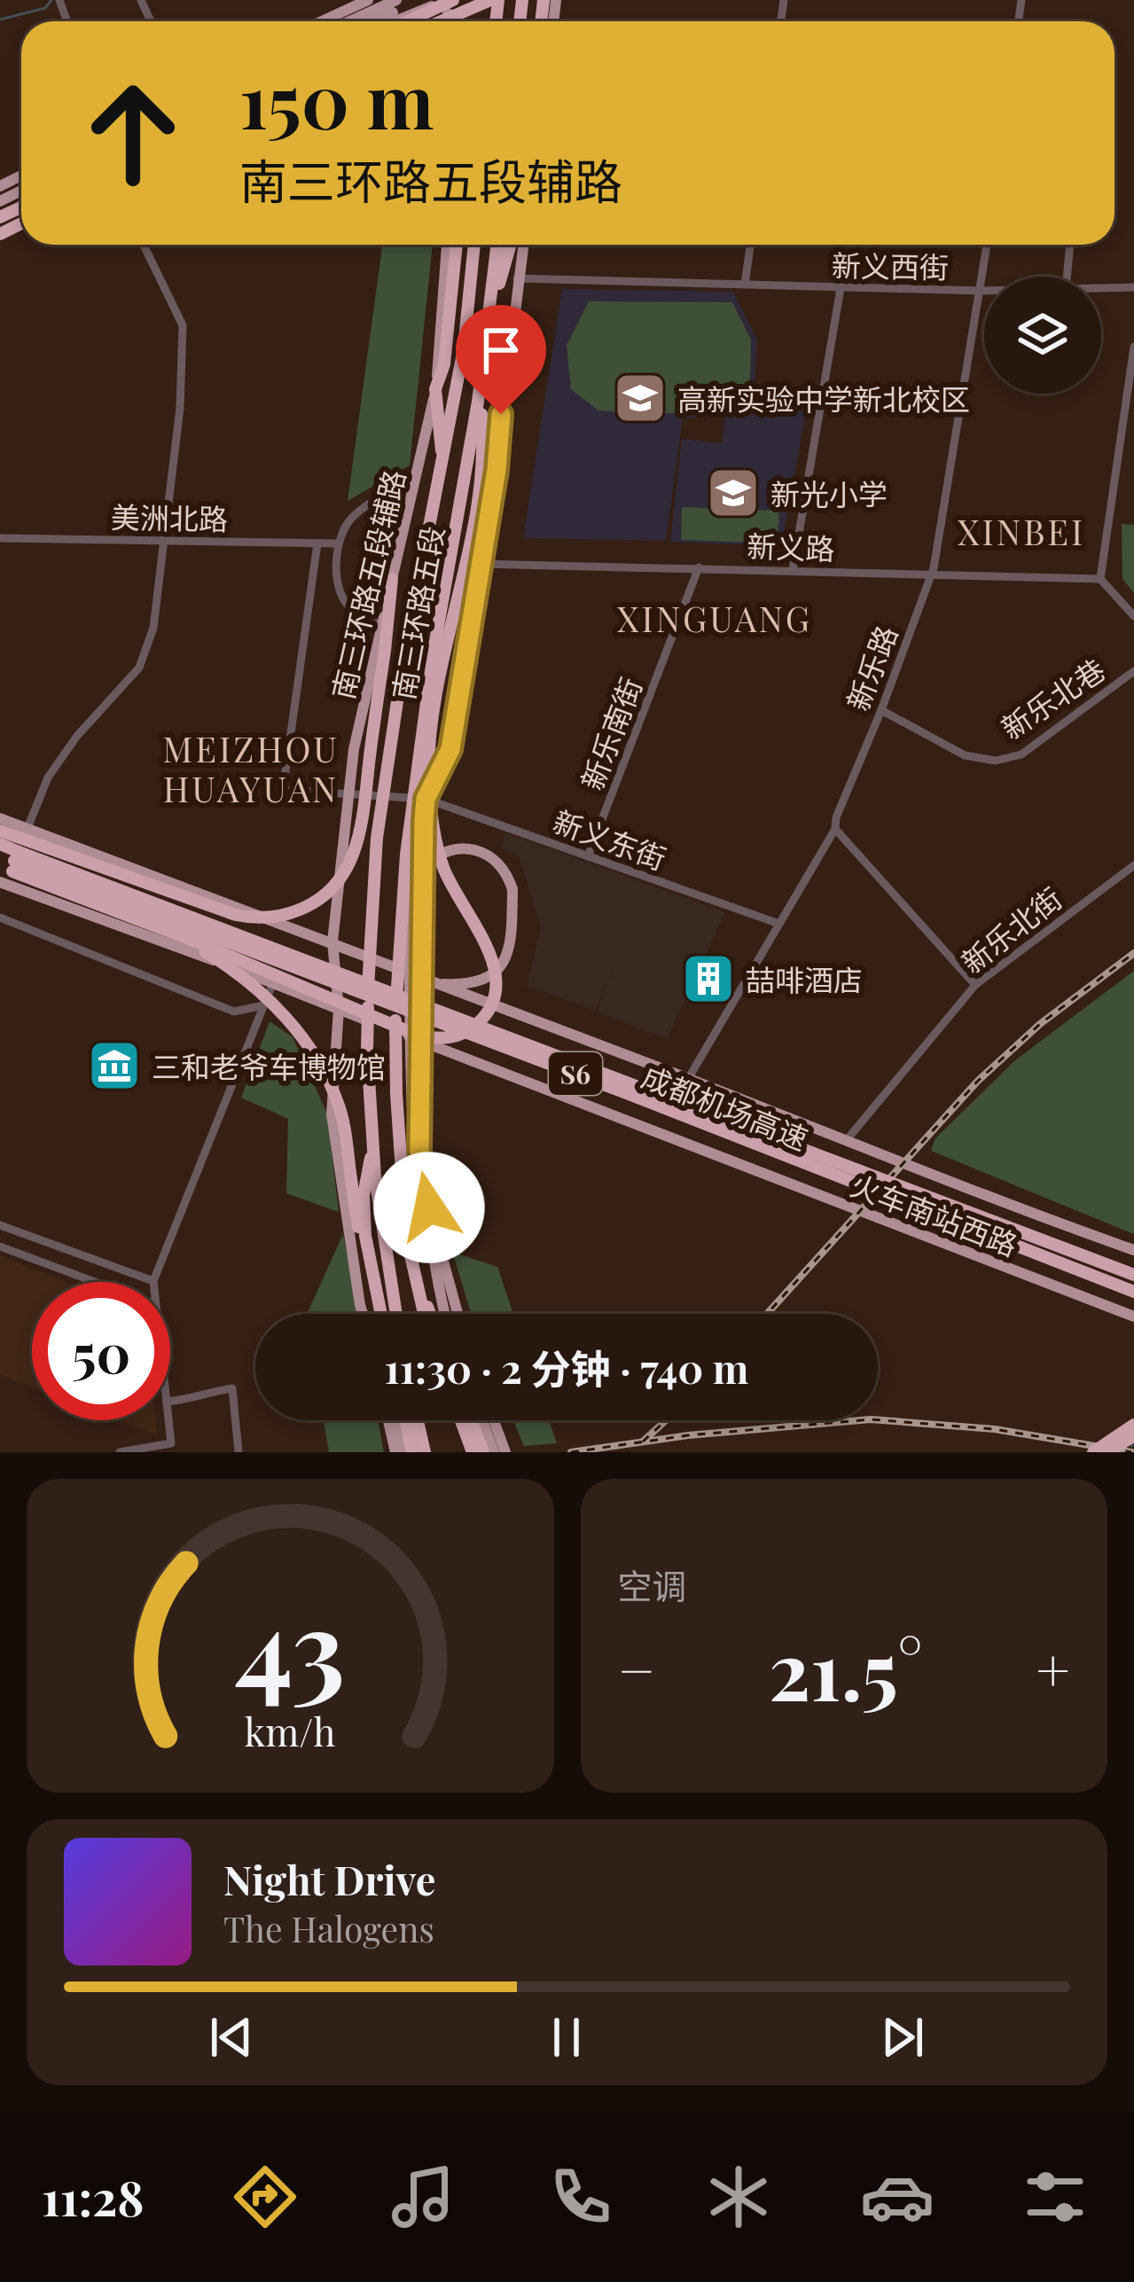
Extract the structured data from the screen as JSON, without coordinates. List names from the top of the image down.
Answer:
{
  "streets": {
    "highway": ["南三环路五段", "S6", "成都机场高速"],
    "main road": ["南三环路五段辅路", "火车南站西路"],
    "street": [
      "新义西街",
      "美洲北路",
      "新义路",
      "新乐路",
      "新乐北巷",
      "新乐南街",
      "新义东街",
      "新乐北街"
    ]
  },
  "crossings": [
    ["新义西街", "新乐路"],
    ["美洲北路", "新义东街"],
    ["新义路", "新乐路"],
    ["新义路", "新乐南街"],
    ["南三环路五段辅路", "新义东街"],
    ["南三环路五段辅路", "火车南站西路"],
    ["新乐路", "新乐北巷"],
    ["新乐路", "新义东街"],
    ["新乐路", "火车南站西路"],
    ["新乐南街", "新义东街"],
    ["新乐北街", "火车南站西路"]
  ],
  "districts": ["XINBEI", "XINGUANG", "MEIZHOU HUAYUAN"],
  "places": {
    "school or university": ["高新实验中学新北校区", "新光小学"],
    "building": ["喆啡酒店"],
    "museum": ["三和老爷车博物馆"]
  },
  "page": {
    "turn": ["150 m", "南三环路五段辅路"],
    "limit": "50",
    "trip": "11:30 · 2 分钟 · 740 m",
    "tile": "空调",
    "heat": ["−", "21.5°", "+"],
    "song": ["Night Drive", "The Halogens"],
    "tabs": "11:28",
    "gauge": ["43", "km/h"]
  }
}
